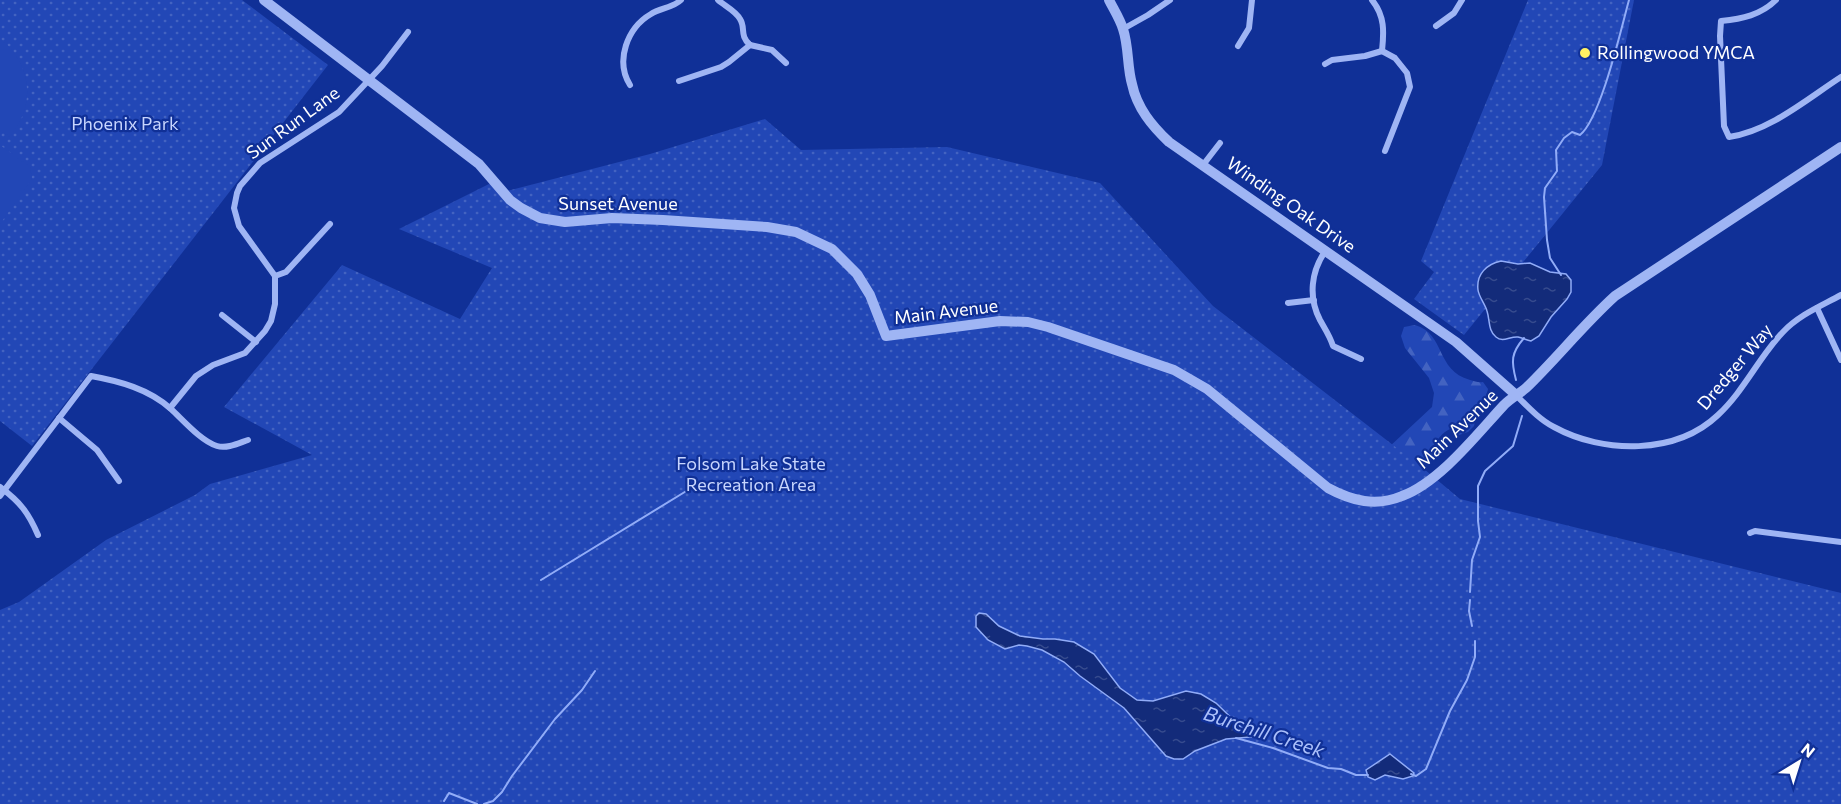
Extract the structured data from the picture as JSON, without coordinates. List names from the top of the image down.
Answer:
{
  "streets": {
    "street": [
      "Sun Run Lane",
      "Sunset Avenue",
      "Winding Oak Drive",
      "Main Avenue",
      "Dredger Way"
    ]
  },
  "crossings": [
    ["Sun Run Lane", "Sunset Avenue"],
    ["Sunset Avenue", "Main Avenue"],
    ["Winding Oak Drive", "Main Avenue"],
    ["Winding Oak Drive", "Dredger Way"],
    ["Main Avenue", "Dredger Way"]
  ],
  "water": ["Burchill Creek"],
  "parks": ["Phoenix Park", "Folsom Lake State Recreation Area"],
  "places": ["Rollingwood YMCA"],
  "north": "top right"
}
